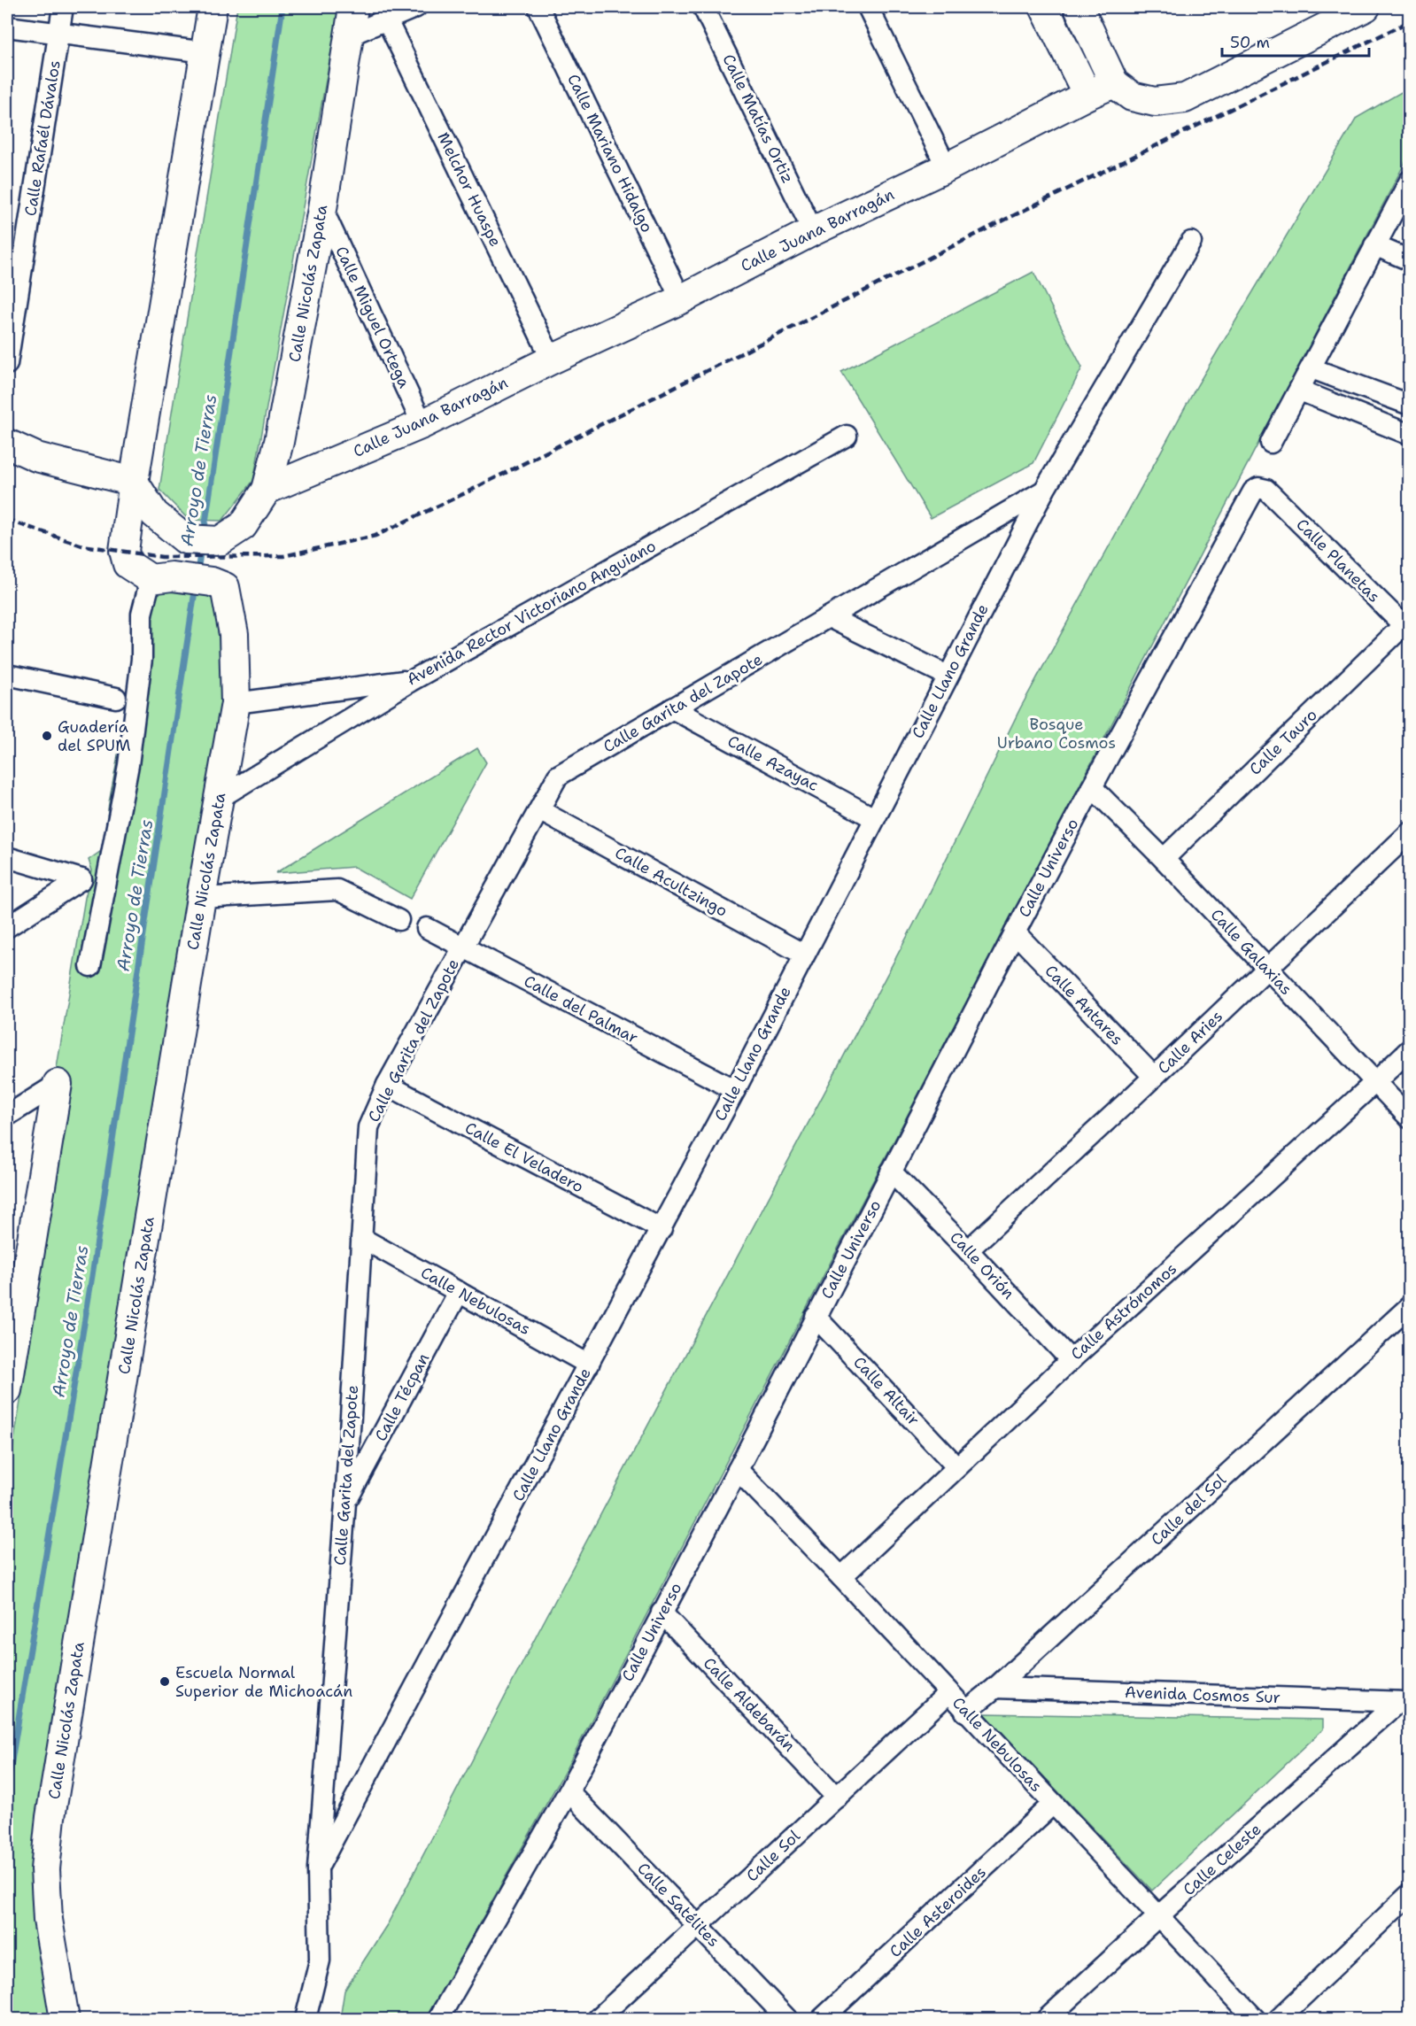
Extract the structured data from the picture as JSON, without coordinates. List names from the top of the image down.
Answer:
{
  "streets": {
    "street": [
      "Calle Matías Ortiz",
      "Calle Rafaél Dávalos",
      "Calle Mariano Hidalgo",
      "Melchor Huaspe",
      "Calle Juana Barragán",
      "Calle Nicolás Zapata",
      "Calle Miguel Ortega",
      "Calle Planetas",
      "Avenida Rector Victoriano Anguiano",
      "Calle Llano Grande",
      "Calle Garita del Zapote",
      "Calle Tauro",
      "Calle Azayac",
      "Calle Universo",
      "Calle Acultzingo",
      "Calle Galaxias",
      "Calle Antares",
      "Calle del Palmar",
      "Calle Aries",
      "Calle El Veladero",
      "Calle Orión",
      "Calle Nebulosas",
      "Calle Astrónomos",
      "Calle Altair",
      "Calle Técpan",
      "Calle del Sol",
      "Avenida Cosmos Sur",
      "Calle Aldebarán",
      "Calle Sol",
      "Calle Celeste",
      "Calle Satélites",
      "Calle Asteroides"
    ]
  },
  "crossings": [
    ["Calle Matías Ortiz", "Calle Juana Barragán"],
    ["Calle Mariano Hidalgo", "Calle Juana Barragán"],
    ["Melchor Huaspe", "Calle Juana Barragán"],
    ["Calle Juana Barragán", "Calle Nicolás Zapata"],
    ["Calle Juana Barragán", "Calle Miguel Ortega"],
    ["Calle Nicolás Zapata", "Calle Miguel Ortega"],
    ["Calle Nicolás Zapata", "Avenida Rector Victoriano Anguiano"],
    ["Calle Planetas", "Calle Tauro"],
    ["Calle Planetas", "Calle Universo"],
    ["Calle Llano Grande", "Calle Garita del Zapote"],
    ["Calle Llano Grande", "Calle Azayac"],
    ["Calle Llano Grande", "Calle Acultzingo"],
    ["Calle Llano Grande", "Calle del Palmar"],
    ["Calle Llano Grande", "Calle El Veladero"],
    ["Calle Llano Grande", "Calle Nebulosas"],
    ["Calle Garita del Zapote", "Calle Azayac"],
    ["Calle Garita del Zapote", "Calle Acultzingo"],
    ["Calle Garita del Zapote", "Calle del Palmar"],
    ["Calle Garita del Zapote", "Calle El Veladero"],
    ["Calle Garita del Zapote", "Calle Nebulosas"],
    ["Calle Garita del Zapote", "Calle Técpan"],
    ["Calle Tauro", "Calle Galaxias"],
    ["Calle Universo", "Calle Galaxias"],
    ["Calle Universo", "Calle Antares"],
    ["Calle Universo", "Calle Orión"],
    ["Calle Universo", "Calle Nebulosas"],
    ["Calle Universo", "Calle Altair"],
    ["Calle Universo", "Calle Aldebarán"],
    ["Calle Universo", "Calle Satélites"],
    ["Calle Galaxias", "Calle Aries"],
    ["Calle Galaxias", "Calle Astrónomos"],
    ["Calle Antares", "Calle Aries"],
    ["Calle Aries", "Calle Orión"],
    ["Calle Orión", "Calle Astrónomos"],
    ["Calle Nebulosas", "Calle Astrónomos"],
    ["Calle Nebulosas", "Calle Técpan"],
    ["Calle Nebulosas", "Calle del Sol"],
    ["Calle Nebulosas", "Calle Sol"],
    ["Calle Nebulosas", "Calle Celeste"],
    ["Calle Nebulosas", "Calle Asteroides"],
    ["Calle Astrónomos", "Calle Altair"],
    ["Calle del Sol", "Avenida Cosmos Sur"],
    ["Avenida Cosmos Sur", "Calle Celeste"],
    ["Calle Aldebarán", "Calle Sol"],
    ["Calle Sol", "Calle Satélites"]
  ],
  "water": ["Arroyo de Tierras"],
  "parks": ["Bosque Urbano Cosmos"],
  "places": ["Guadería del SPUM", "Escuela Normal Superior de Michoacán"],
  "scale_bar": "50 m"
}
